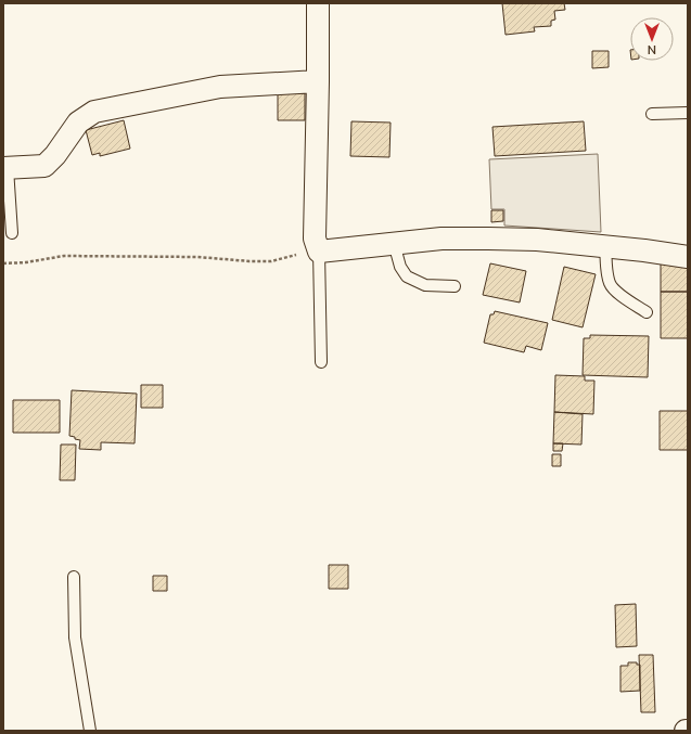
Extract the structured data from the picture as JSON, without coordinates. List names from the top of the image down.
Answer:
{
  "north": "bottom"
}
